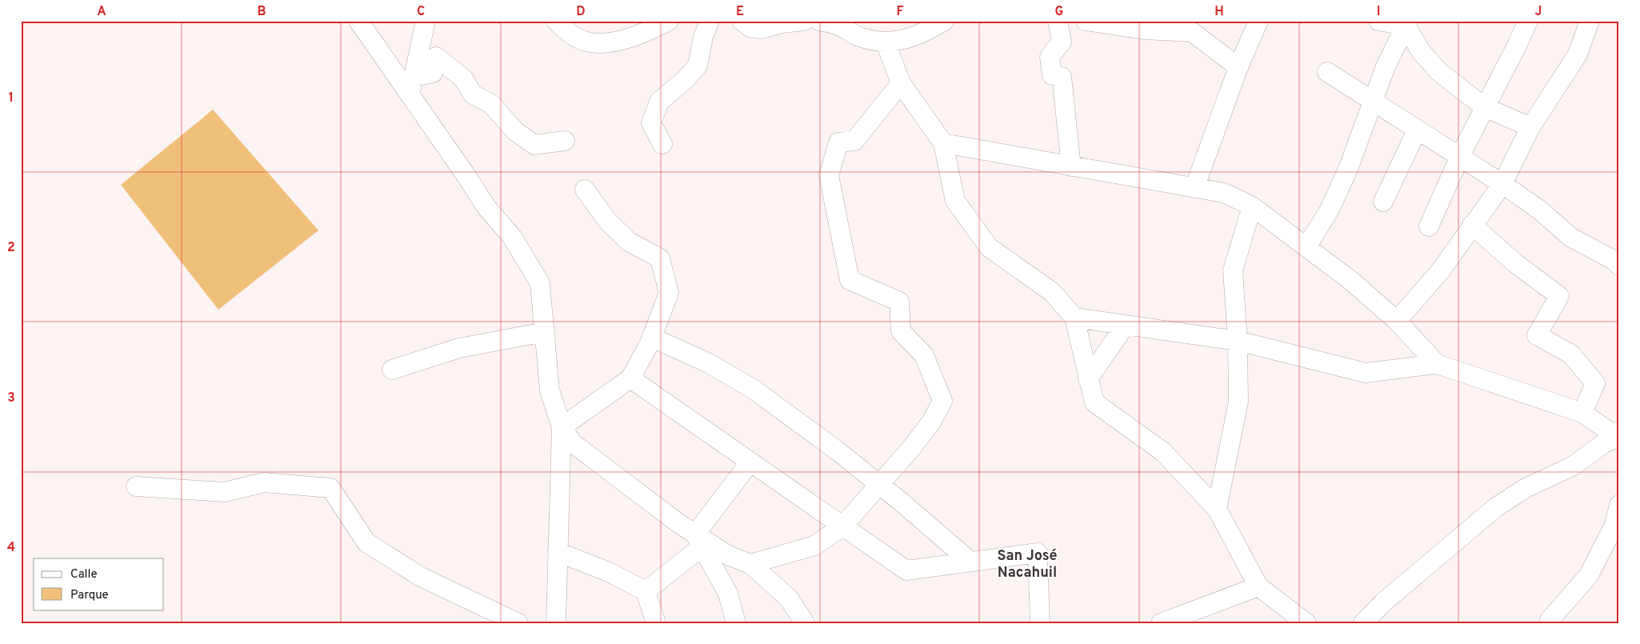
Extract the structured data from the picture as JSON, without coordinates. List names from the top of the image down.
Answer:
{
  "districts": ["San José Nacahuil"],
  "legend": ["Calle", "Parque"],
  "grid": {
    "columns": [
      "A",
      "B",
      "C",
      "D",
      "E",
      "F",
      "G",
      "H",
      "I",
      "J"
    ],
    "rows": [
      "1",
      "2",
      "3",
      "4"
    ]
  }
}
